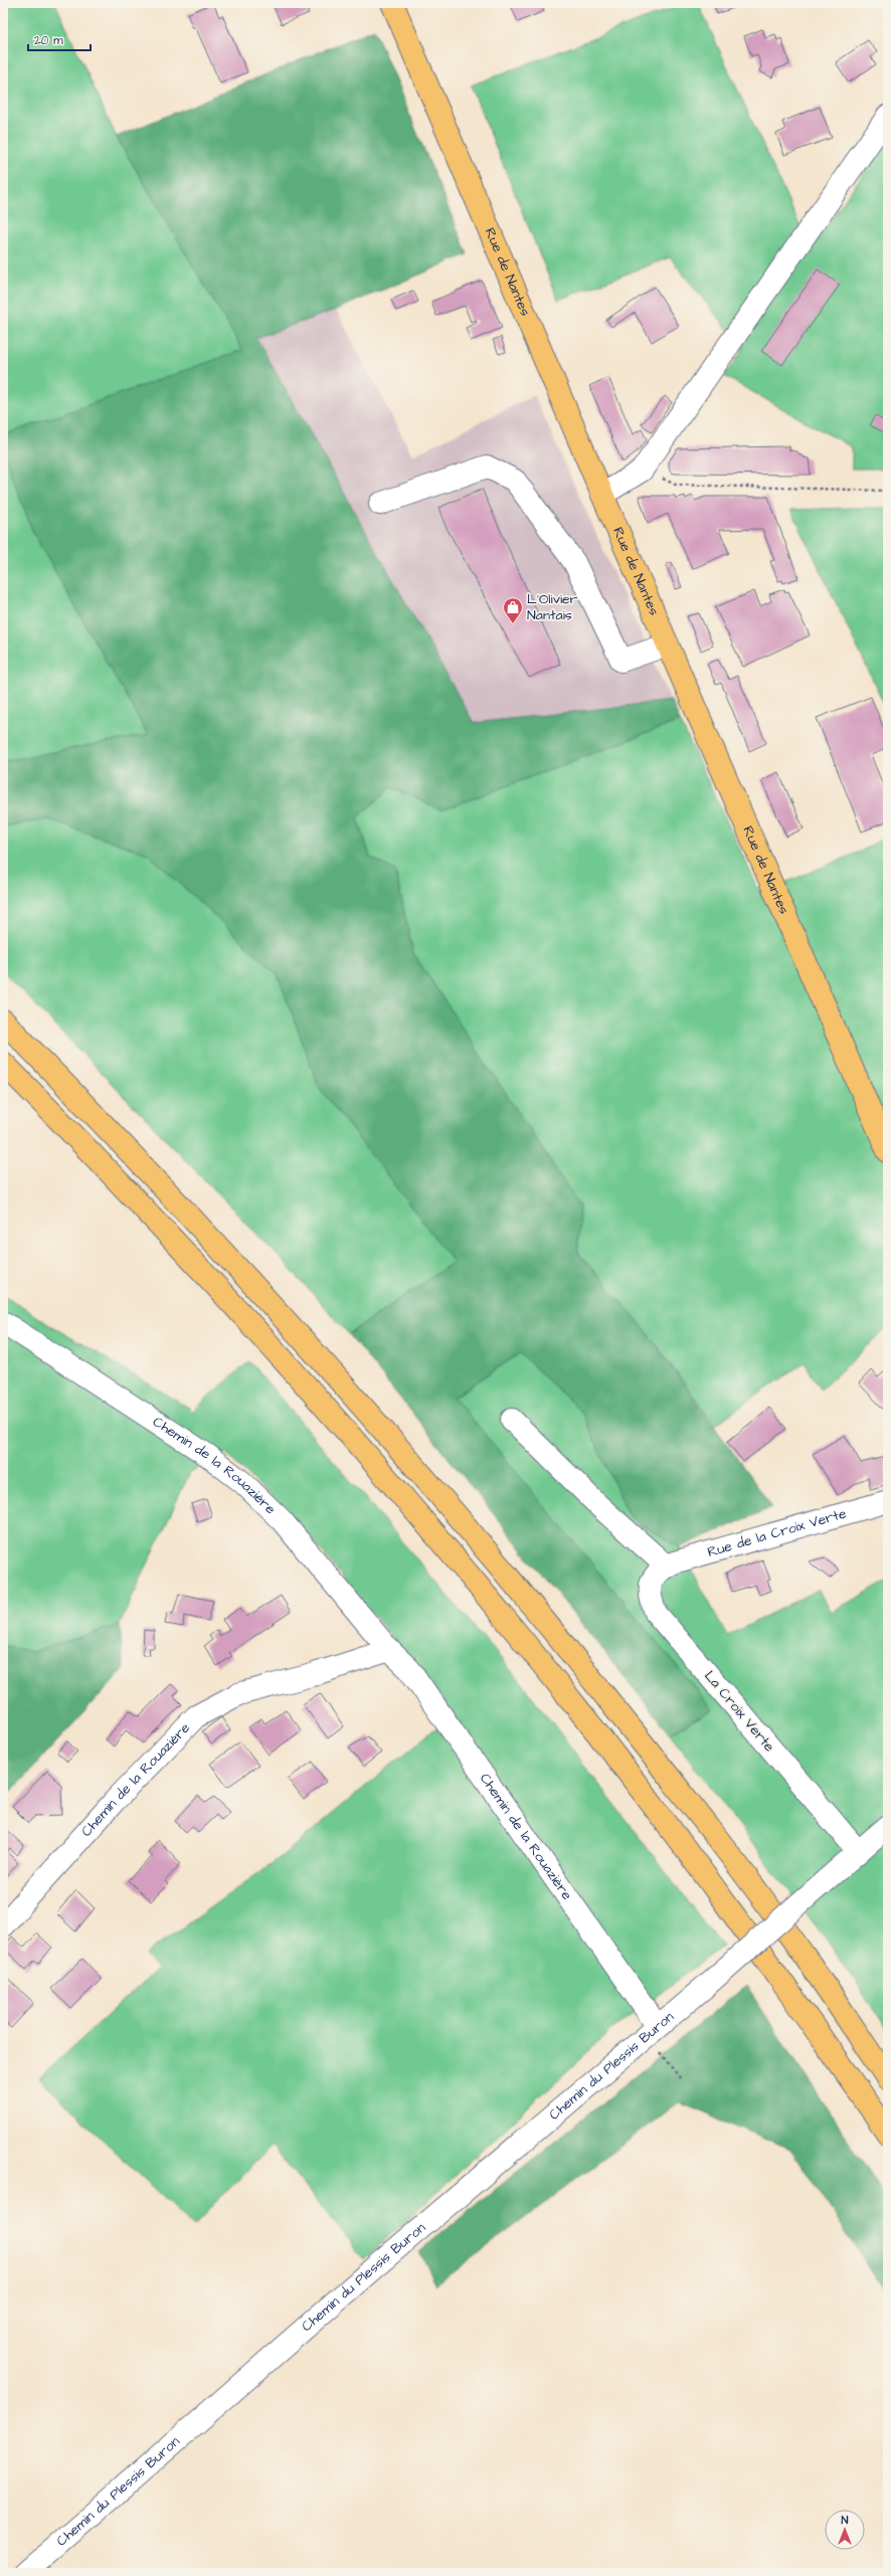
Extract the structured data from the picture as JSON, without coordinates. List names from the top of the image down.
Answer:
{
  "streets": {
    "main road": ["Rue de Nantes"],
    "street": [
      "Chemin de la Rouazière",
      "Rue de la Croix Verte",
      "La Croix Verte",
      "Chemin du Plessis Buron"
    ]
  },
  "crossings": [
    ["Chemin de la Rouazière", "Chemin du Plessis Buron"],
    ["Rue de la Croix Verte", "La Croix Verte"],
    ["La Croix Verte", "Chemin du Plessis Buron"]
  ],
  "places": {
    "shop": ["L'Olivier Nantais"]
  },
  "scale_bar": "20 m",
  "north": "top"
}
